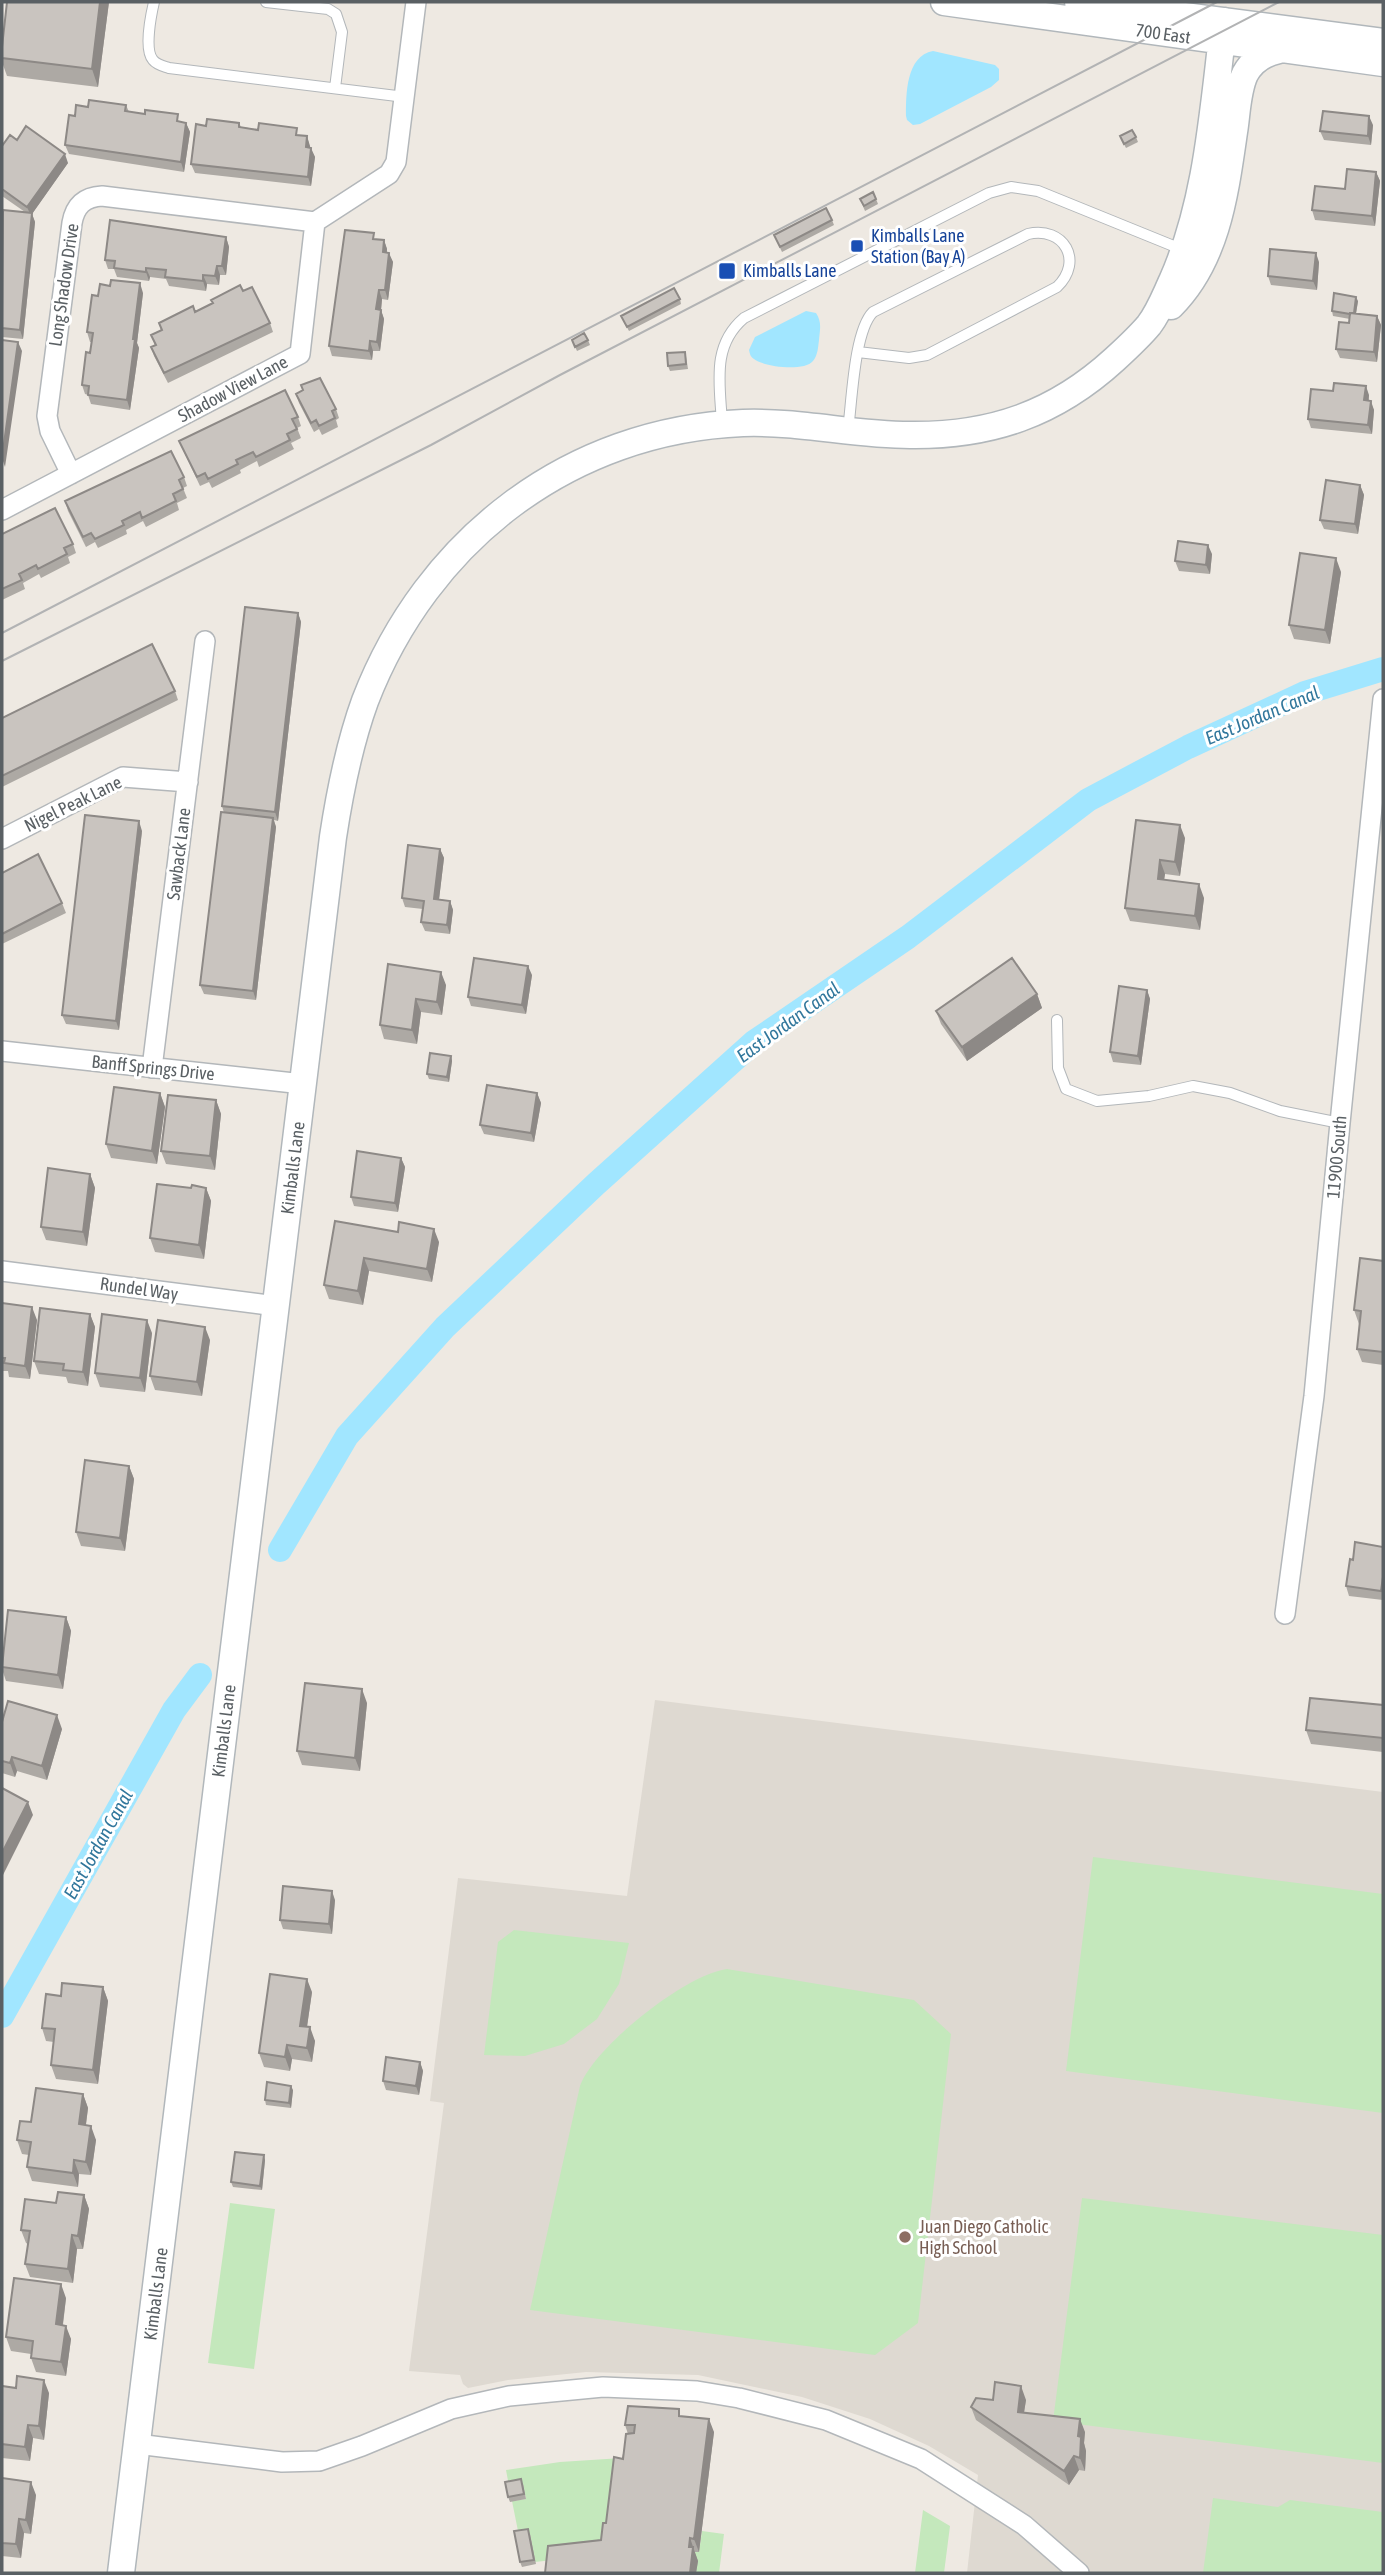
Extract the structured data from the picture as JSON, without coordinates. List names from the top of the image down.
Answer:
{
  "streets": {
    "street": [
      "700 East",
      "Long Shadow Drive",
      "Shadow View Lane",
      "Nigel Peak Lane",
      "Sawback Lane",
      "Banff Springs Drive",
      "11900 South",
      "Kimballs Lane",
      "Rundel Way"
    ]
  },
  "crossings": [
    ["700 East", "Kimballs Lane"],
    ["Long Shadow Drive", "Shadow View Lane"],
    ["Nigel Peak Lane", "Sawback Lane"],
    ["Sawback Lane", "Banff Springs Drive"],
    ["Banff Springs Drive", "Kimballs Lane"],
    ["Kimballs Lane", "Rundel Way"]
  ],
  "water": ["East Jordan Canal"],
  "places": {
    "transit": ["Kimballs Lane Station (Bay A)", "Kimballs Lane"],
    "other": ["Juan Diego Catholic High School"]
  }
}
